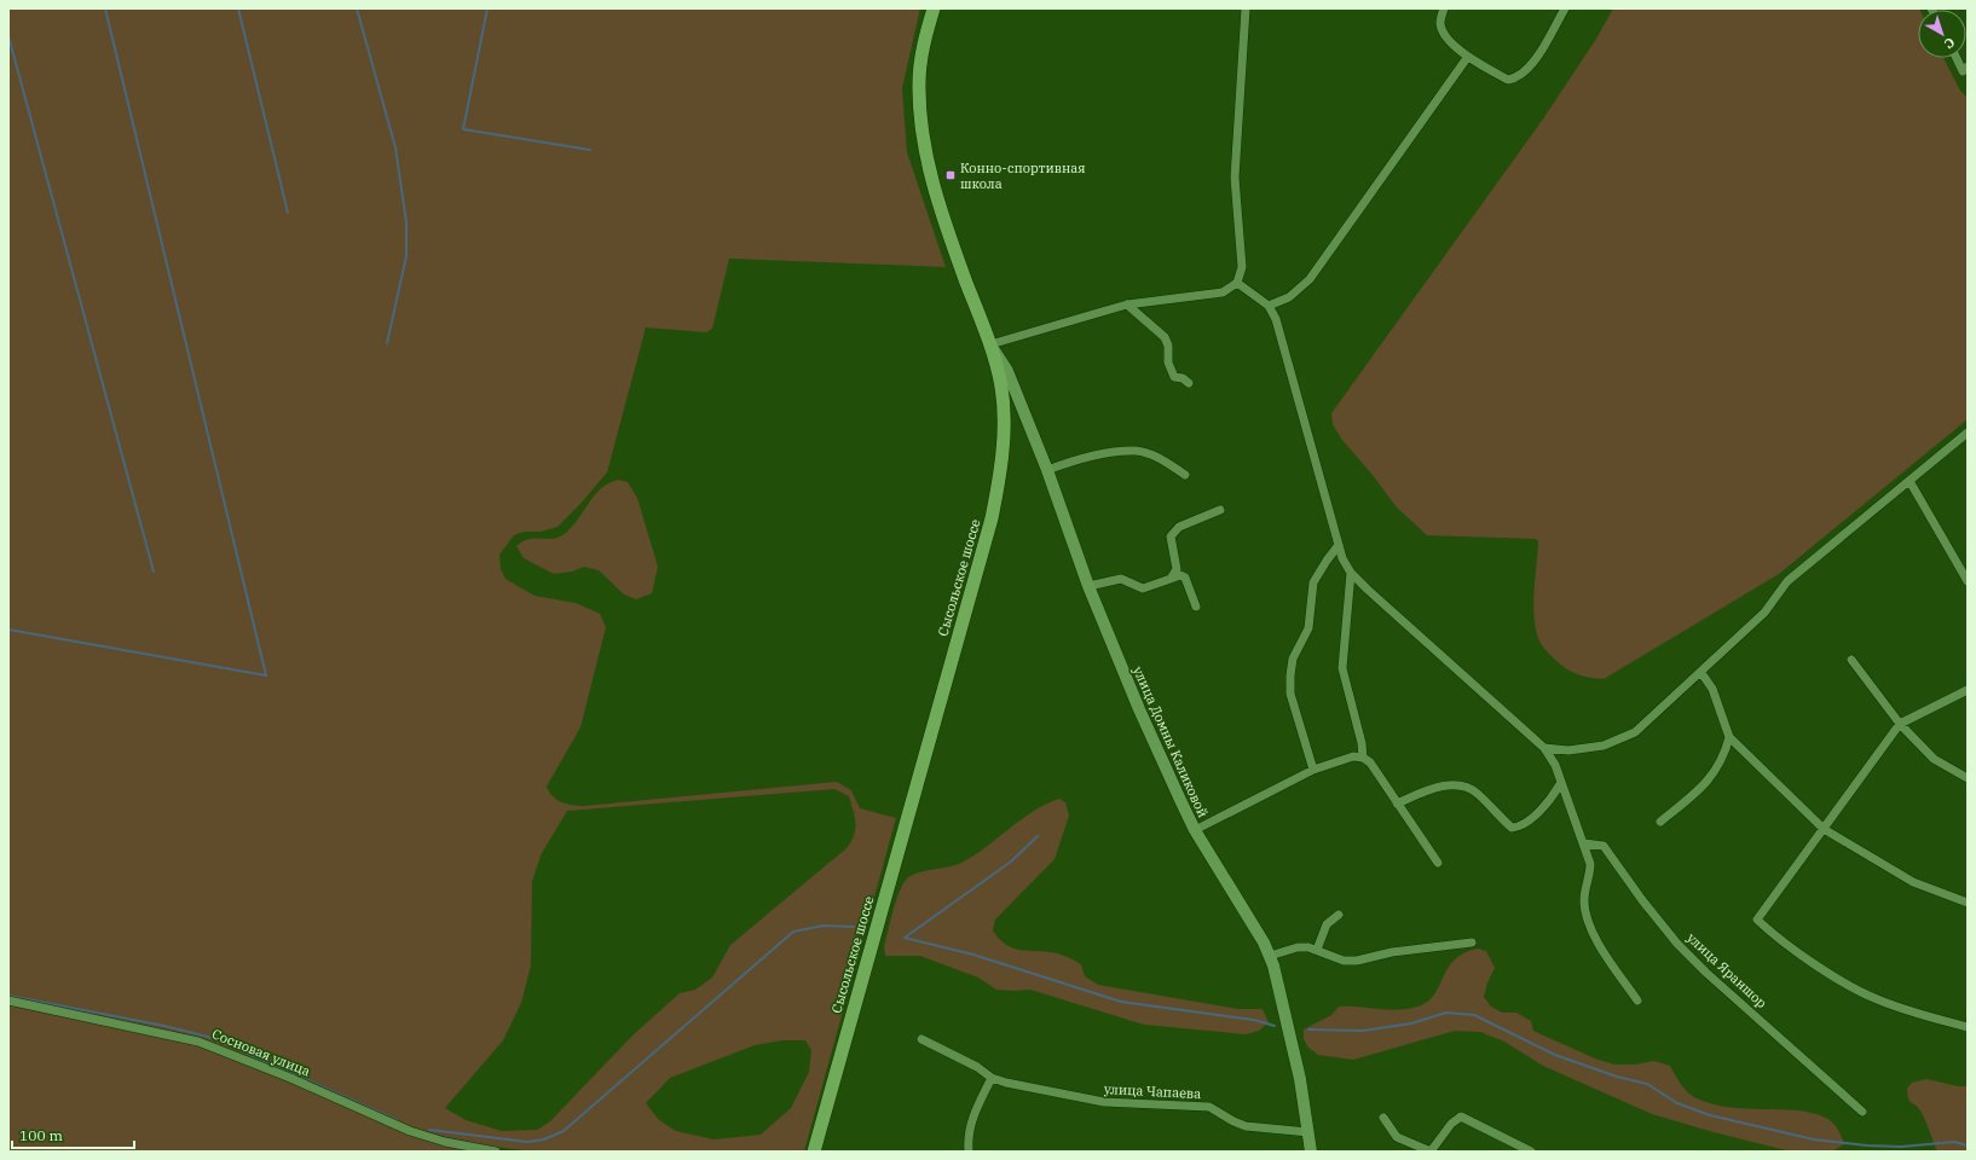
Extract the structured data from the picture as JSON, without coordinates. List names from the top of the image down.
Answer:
{
  "streets": {
    "highway": ["Сысольское шоссе"],
    "main road": ["улица Домны Каликовой"],
    "street": ["улица Яраншор", "Сосновая улица", "улица Чапаева"]
  },
  "crossings": [
    ["Сысольское шоссе", "улица Домны Каликовой"],
    ["улица Домны Каликовой", "улица Чапаева"]
  ],
  "places": {
    "transit": ["Конно-спортивная школа"]
  },
  "scale_bar": "100 m",
  "north": "bottom right"
}
